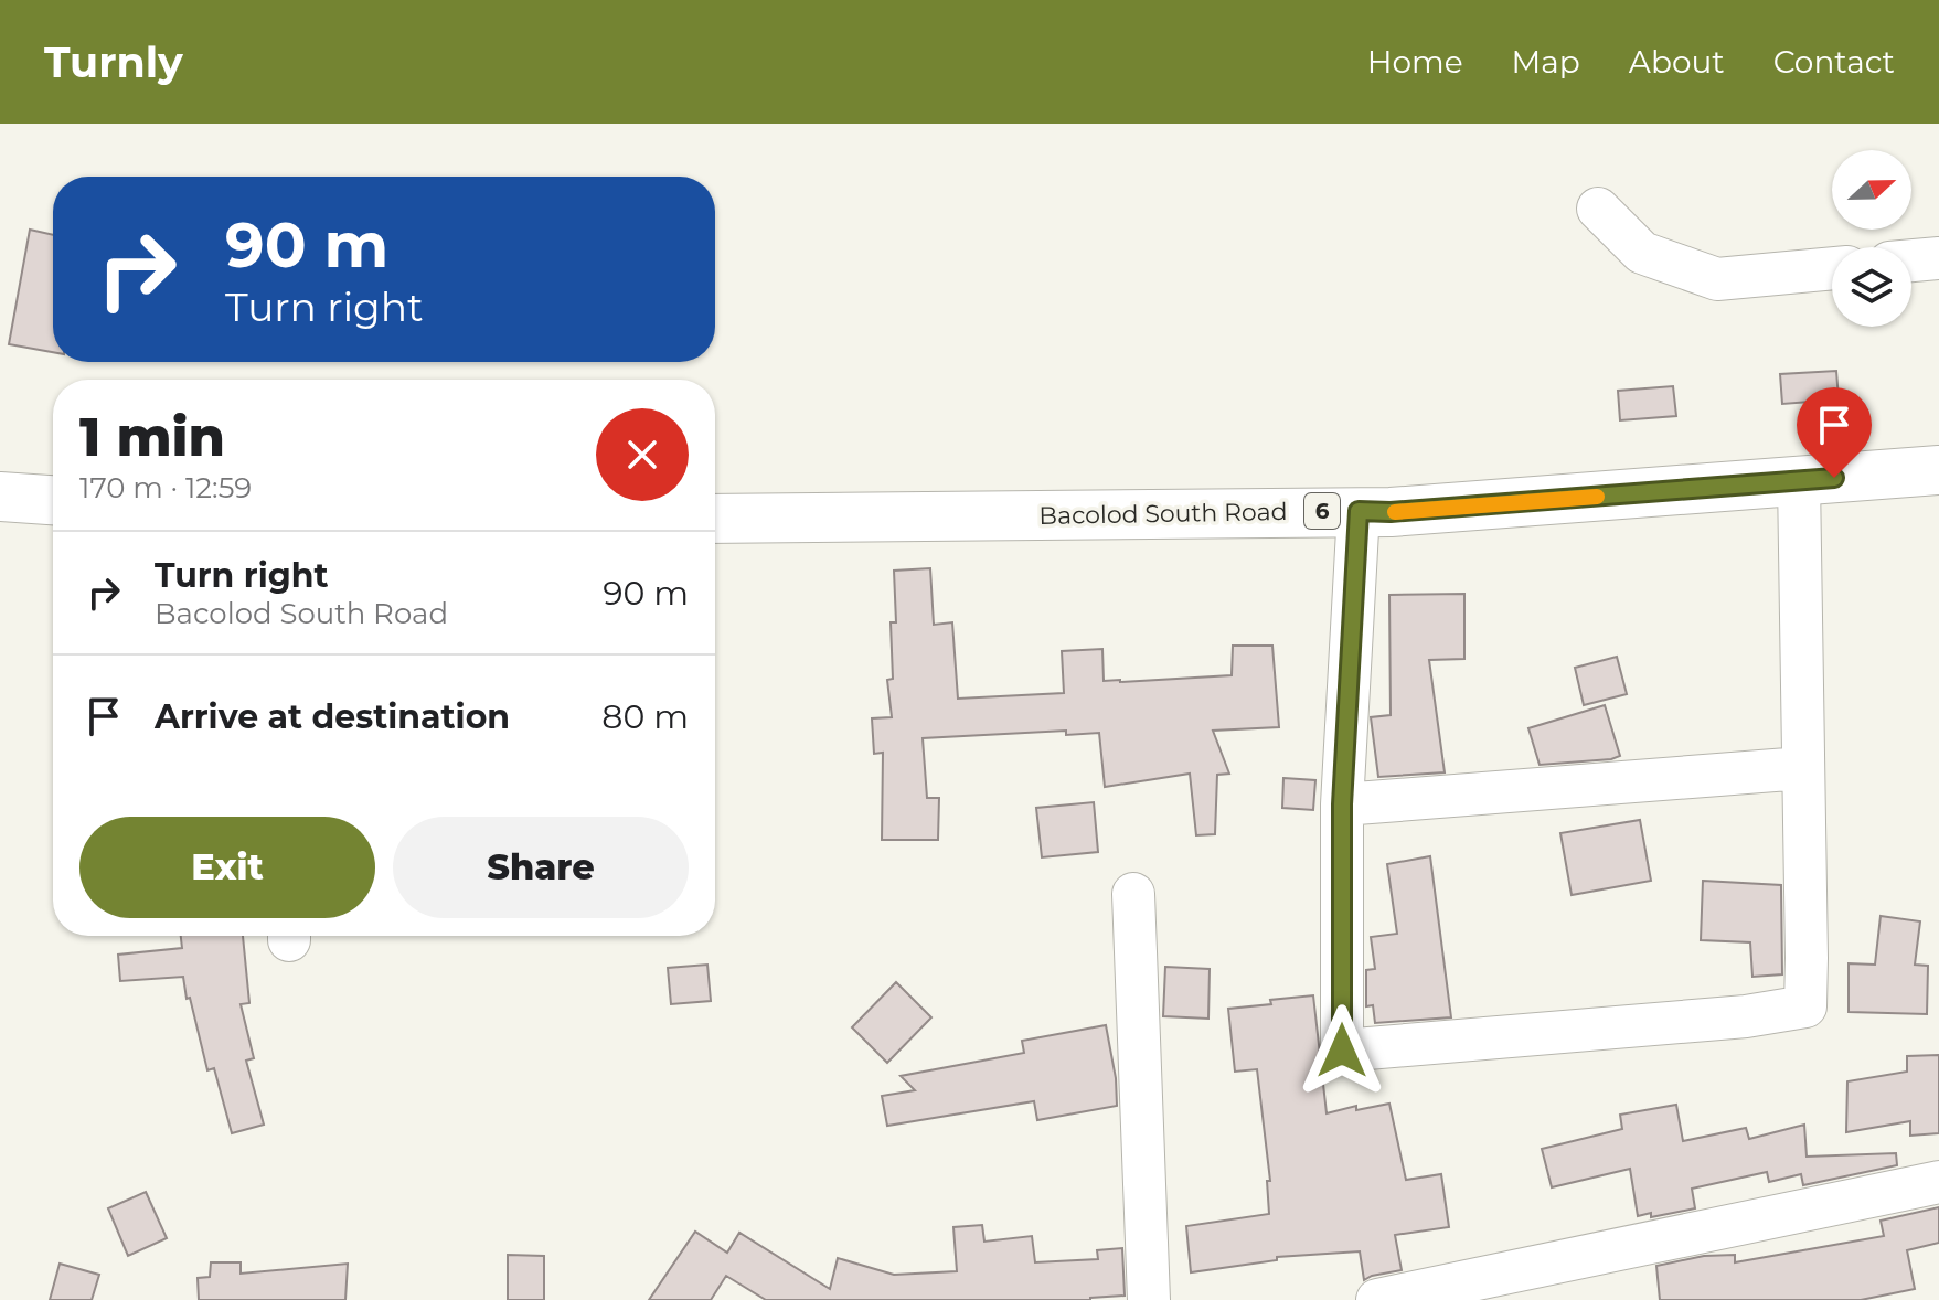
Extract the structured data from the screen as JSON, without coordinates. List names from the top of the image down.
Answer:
{
  "streets": {
    "highway": ["6", "Bacolod South Road"]
  },
  "north": "right",
  "page": {
    "header": "Turnly",
    "nav": [
      "Home",
      "Map",
      "About",
      "Contact"
    ],
    "turn": ["90 m", "Turn right"],
    "heading": ["1 min", "170 m · 12:59"],
    "list": [
      {
        "name": "Turn right",
        "note": "Bacolod South Road",
        "value": "90 m"
      },
      {
        "name": "Arrive at destination",
        "value": "80 m"
      }
    ],
    "buttons": ["Exit", "Share"]
  }
}
